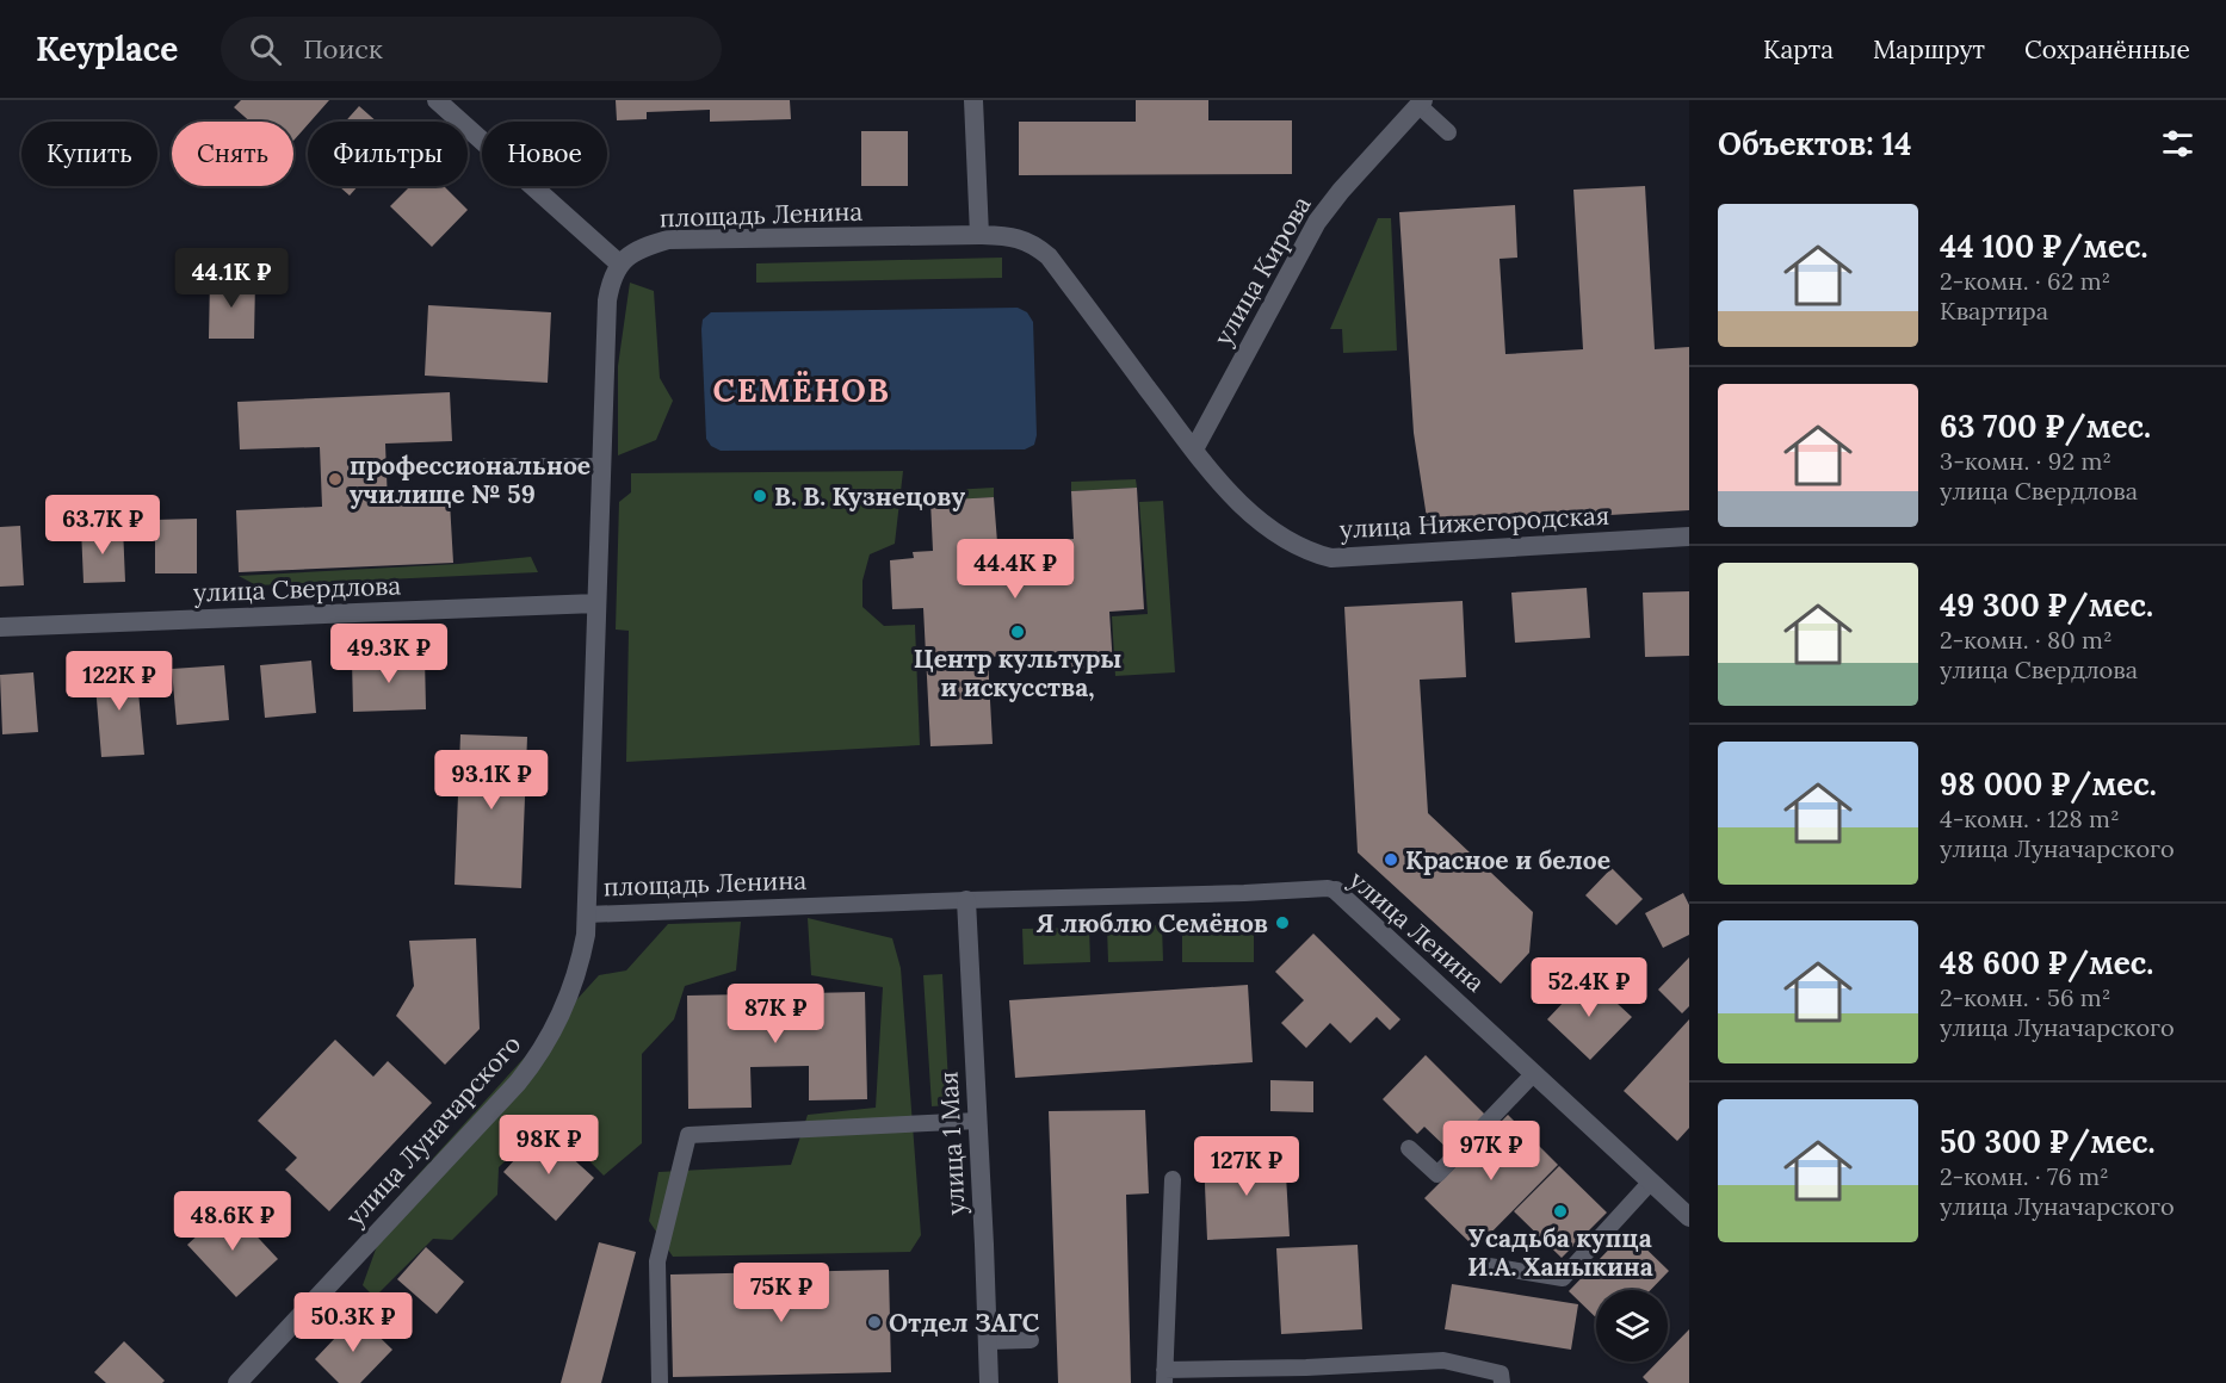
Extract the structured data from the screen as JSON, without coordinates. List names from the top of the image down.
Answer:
{
  "streets": {
    "street": [
      "площадь Ленина",
      "улица Кирова",
      "улица Нижегородская",
      "улица Свердлова",
      "улица Ленина",
      "улица Луначарского",
      "улица 1 Мая"
    ]
  },
  "crossings": [
    ["площадь Ленина", "улица Кирова"],
    ["площадь Ленина", "улица Нижегородская"],
    ["площадь Ленина", "улица Свердлова"],
    ["площадь Ленина", "улица Ленина"],
    ["площадь Ленина", "улица Луначарского"],
    ["площадь Ленина", "улица 1 Мая"]
  ],
  "districts": ["СЕМЁНОВ"],
  "places": [
    "профессиональное училище № 59",
    "В. В. Кузнецову",
    "Центр культуры и искусства,",
    "Красное и белое",
    "Я люблю Семёнов",
    "Усадьба купца И.А. Ханыкина",
    "Отдел ЗАГС"
  ],
  "page": {
    "header": "Keyplace",
    "search": "Поиск",
    "nav": ["Карта", "Маршрут", "Сохранённые"],
    "heading": "Объектов: 14",
    "chip": [
      "Купить",
      "Снять",
      "Фильтры",
      "Новое"
    ],
    "list": [
      {
        "name": "44 100 ₽/мес.",
        "note": "2-комн. · 62 m² · Квартира"
      },
      {
        "name": "63 700 ₽/мес.",
        "note": "3-комн. · 92 m² · улица Свердлова"
      },
      {
        "name": "49 300 ₽/мес.",
        "note": "2-комн. · 80 m² · улица Свердлова"
      },
      {
        "name": "98 000 ₽/мес.",
        "note": "4-комн. · 128 m² · улица Луначарского"
      },
      {
        "name": "48 600 ₽/мес.",
        "note": "2-комн. · 56 m² · улица Луначарского"
      },
      {
        "name": "50 300 ₽/мес.",
        "note": "2-комн. · 76 m² · улица Луначарского"
      }
    ],
    "price": [
      "44.1K ₽",
      "63.7K ₽",
      "44.4K ₽",
      "49.3K ₽",
      "122K ₽",
      "93.1K ₽",
      "52.4K ₽",
      "87K ₽",
      "98K ₽",
      "97K ₽",
      "127K ₽",
      "48.6K ₽",
      "75K ₽",
      "50.3K ₽"
    ]
  }
}
